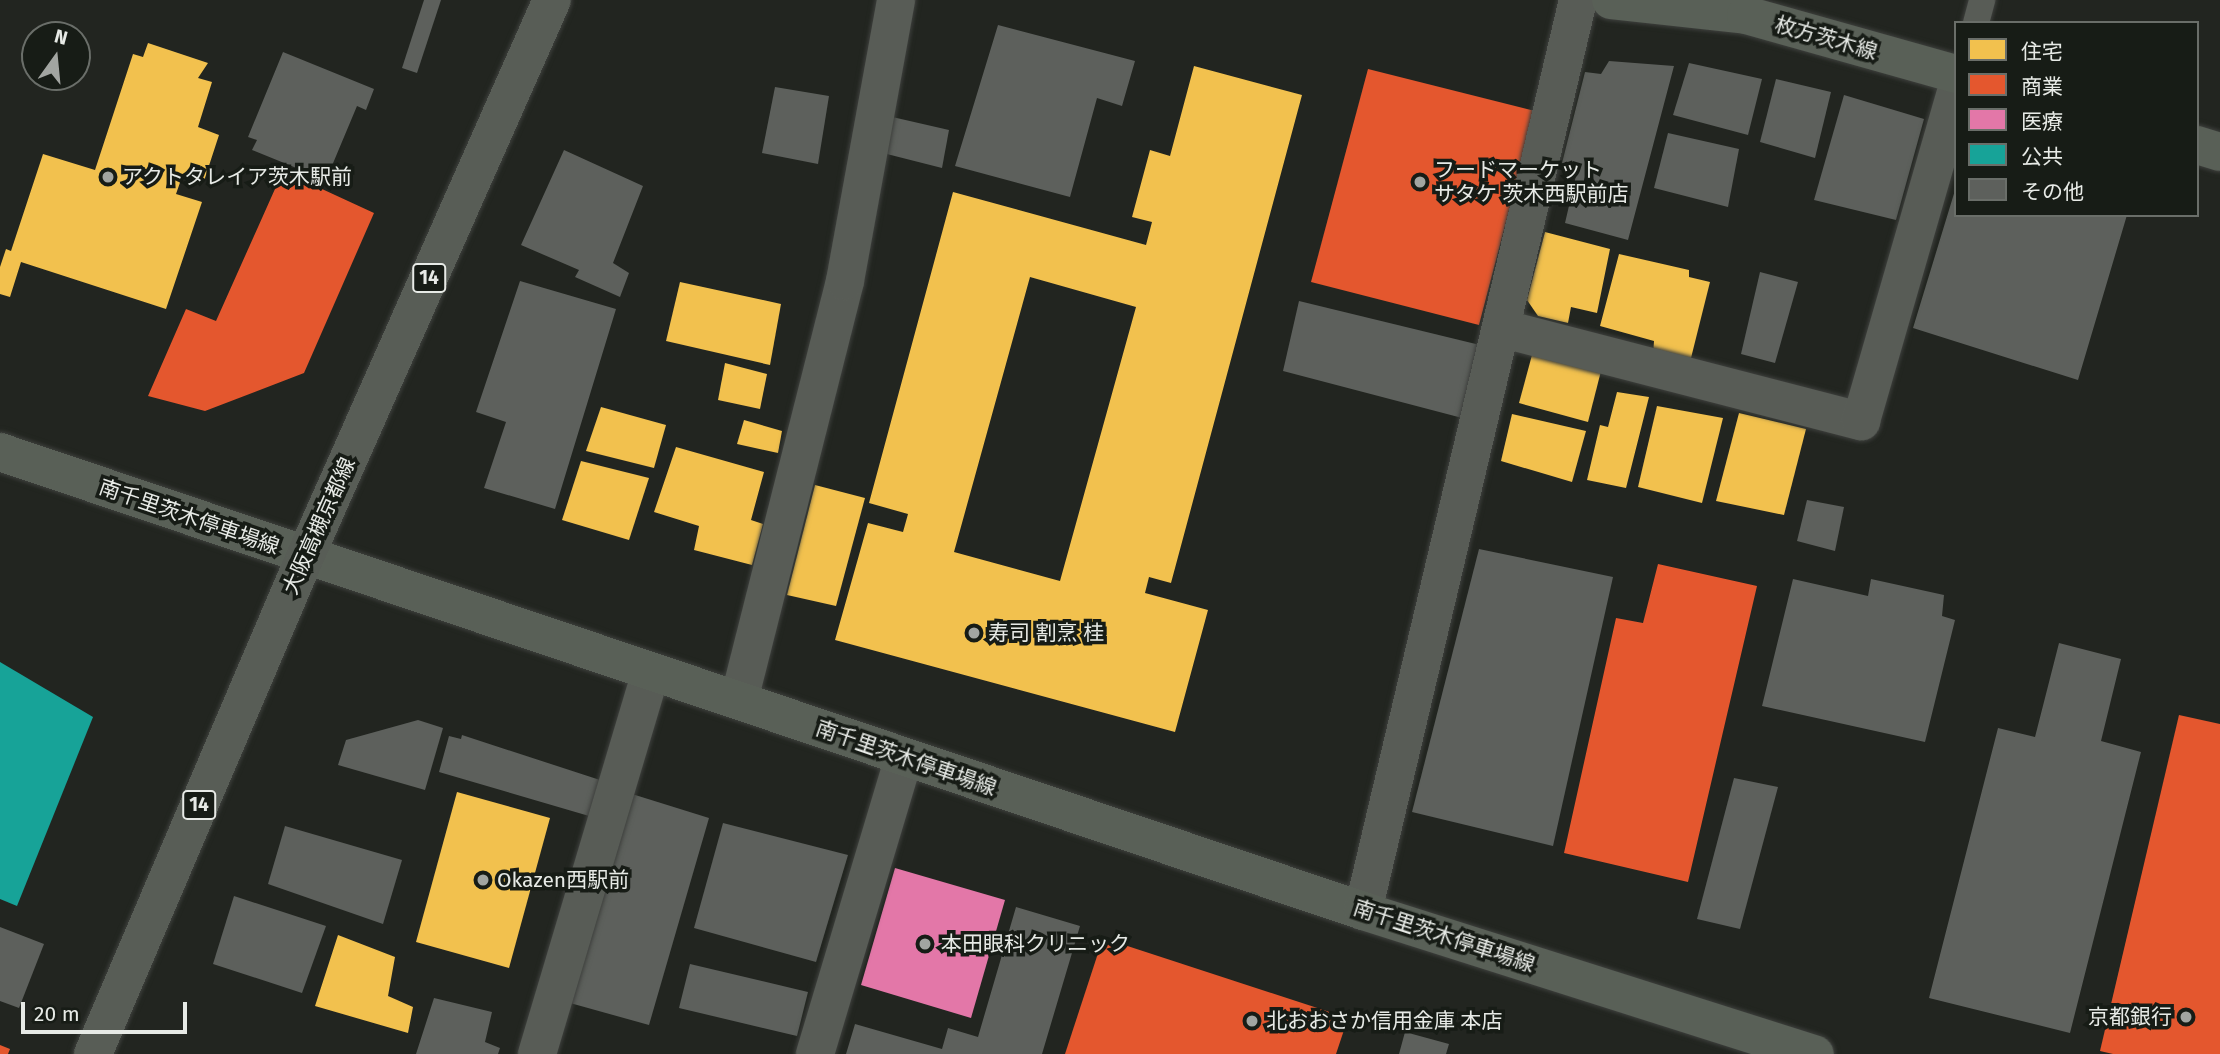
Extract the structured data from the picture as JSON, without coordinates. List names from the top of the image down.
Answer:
{
  "streets": {
    "main road": [
      "枚方茨木線",
      "14",
      "南千里茨木停車場線",
      "大阪高槻京都線"
    ]
  },
  "crossings": [
    ["南千里茨木停車場線", "大阪高槻京都線"]
  ],
  "places": [
    "アクトタレイア茨木駅前",
    "フードマーケット サタケ 茨木西駅前店",
    "寿司 割烹 桂",
    "Okazen西駅前",
    "本田眼科クリニック",
    "京都銀行",
    "北おおさか信用金庫 本店"
  ],
  "legend": [
    "住宅",
    "商業",
    "医療",
    "公共",
    "その他"
  ],
  "scale_bar": "20 m",
  "north": "top"
}
